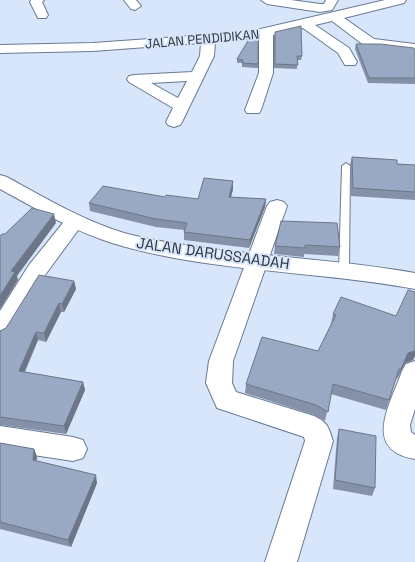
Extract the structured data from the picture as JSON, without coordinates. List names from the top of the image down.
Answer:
{
  "streets": {
    "street": ["JALAN PENDIDIKAN", "JALAN DARUSSAADAH"]
  }
}
